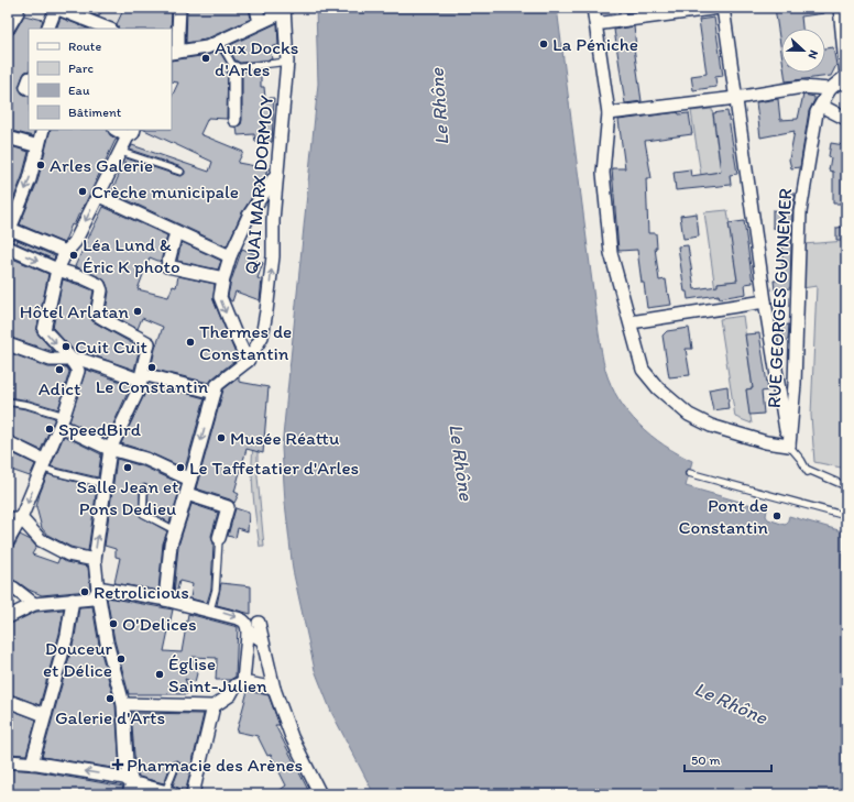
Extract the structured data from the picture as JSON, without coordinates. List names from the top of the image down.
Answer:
{
  "streets": {
    "street": ["QUAI MARX DORMOY", "RUE GEORGES GUYNEMER"]
  },
  "water": ["Le Rhône"],
  "places": {
    "other": [
      "La Péniche",
      "Aux Docks d'Arles",
      "Arles Galerie",
      "Crèche municipale",
      "Léa Lund & Éric K photo",
      "Hôtel Arlatan",
      "Thermes de Constantin",
      "Cuit Cuit",
      "Le Constantin",
      "Adict",
      "SpeedBird",
      "Musée Réattu",
      "Salle Jean et Pons Dedieu",
      "Le Taffetatier d'Arles",
      "Pont de Constantin",
      "Retrolicious",
      "O'Delices",
      "Douceur et Délice",
      "Église Saint-Julien",
      "Galerie d'Arts"
    ],
    "health": ["Pharmacie des Arènes"]
  },
  "legend": [
    "Route",
    "Parc",
    "Eau",
    "Bâtiment"
  ],
  "scale_bar": "50 m",
  "north": "right"
}
